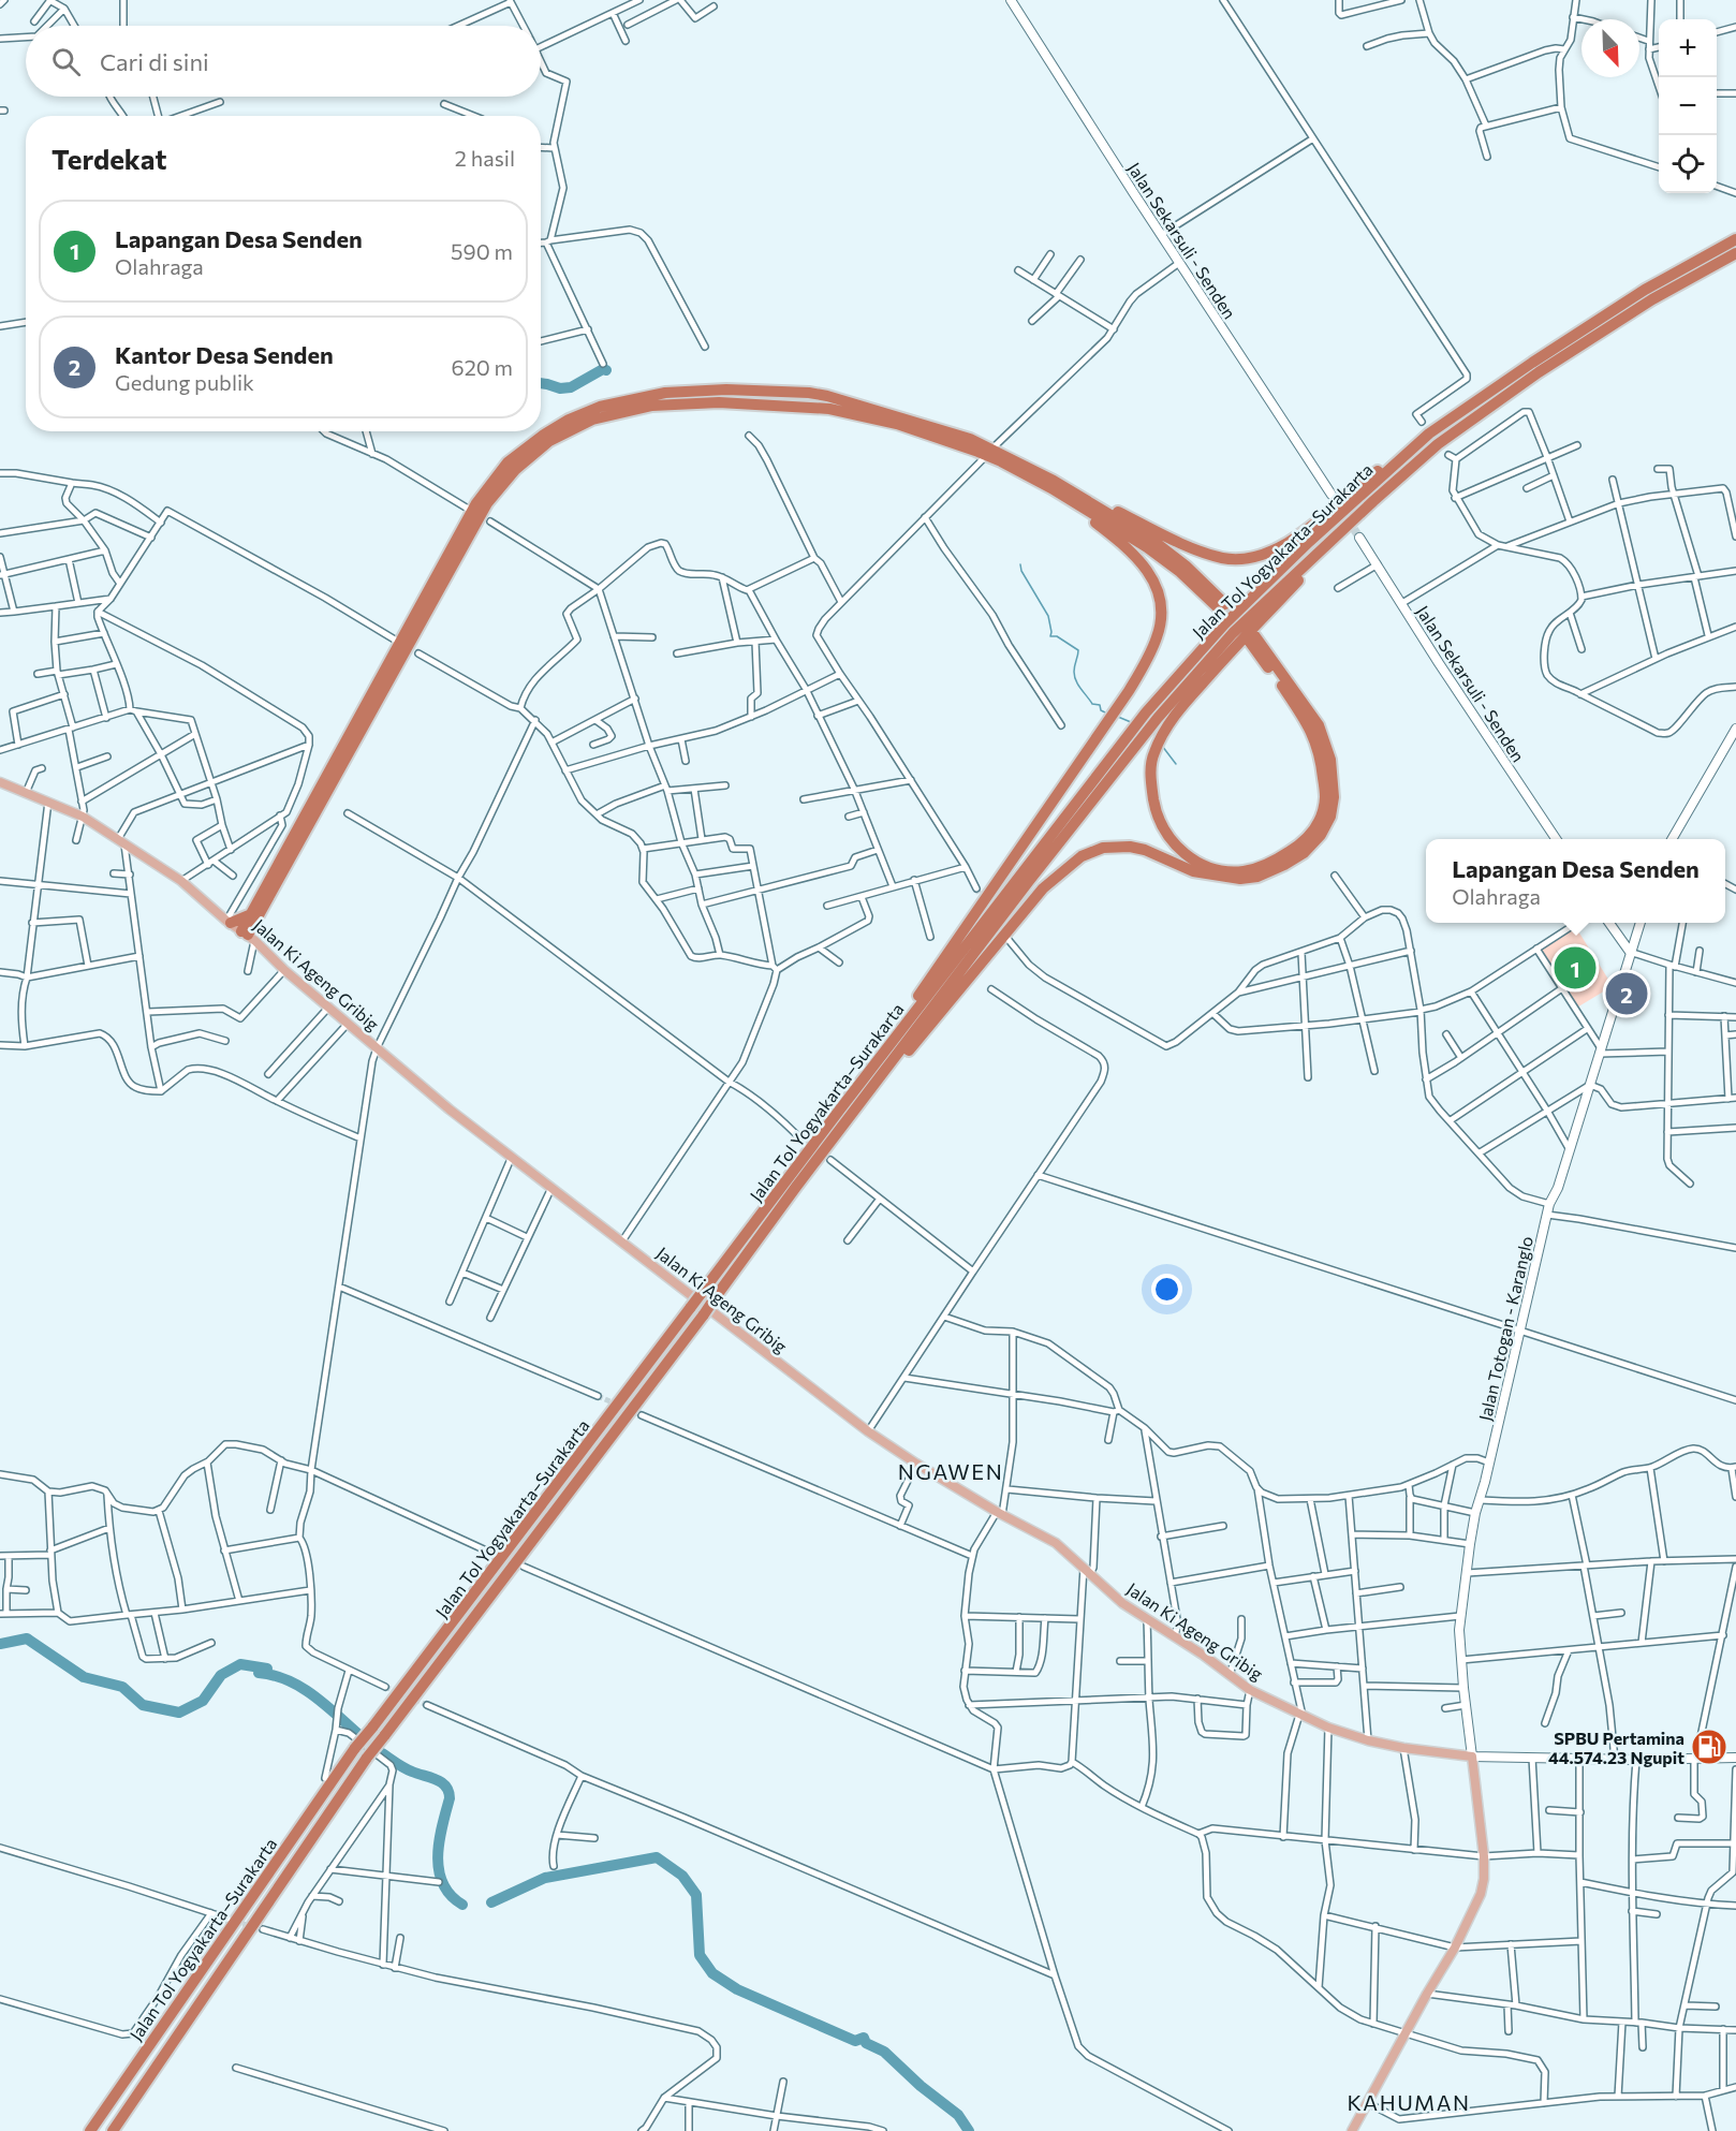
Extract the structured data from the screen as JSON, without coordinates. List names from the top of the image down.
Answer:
{
  "streets": {
    "highway": ["Jalan Tol Yogyakarta–Surakarta"],
    "main road": ["Jalan Ki Ageng Gribig"],
    "street": ["Jalan Sekarsuli - Senden", "Jalan Totogan - Karanglo"]
  },
  "crossings": [
    ["Jalan Ki Ageng Gribig", "Jalan Totogan - Karanglo"]
  ],
  "districts": ["NGAWEN", "KAHUMAN"],
  "places": {
    "fuel station": ["SPBU Pertamina 44.574.23 Ngupit"]
  },
  "north": "bottom right",
  "page": {
    "map_buttons": ["+", "−"],
    "search": "Cari di sini",
    "heading": ["Terdekat", "2 hasil"],
    "list": [
      {
        "mark": "1",
        "name": "Lapangan Desa Senden",
        "note": "Olahraga",
        "value": "590 m"
      },
      {
        "mark": "2",
        "name": "Kantor Desa Senden",
        "note": "Gedung publik",
        "value": "620 m"
      }
    ],
    "popup": ["Lapangan Desa Senden", "Olahraga"],
    "pins": ["1", "2"]
  }
}
